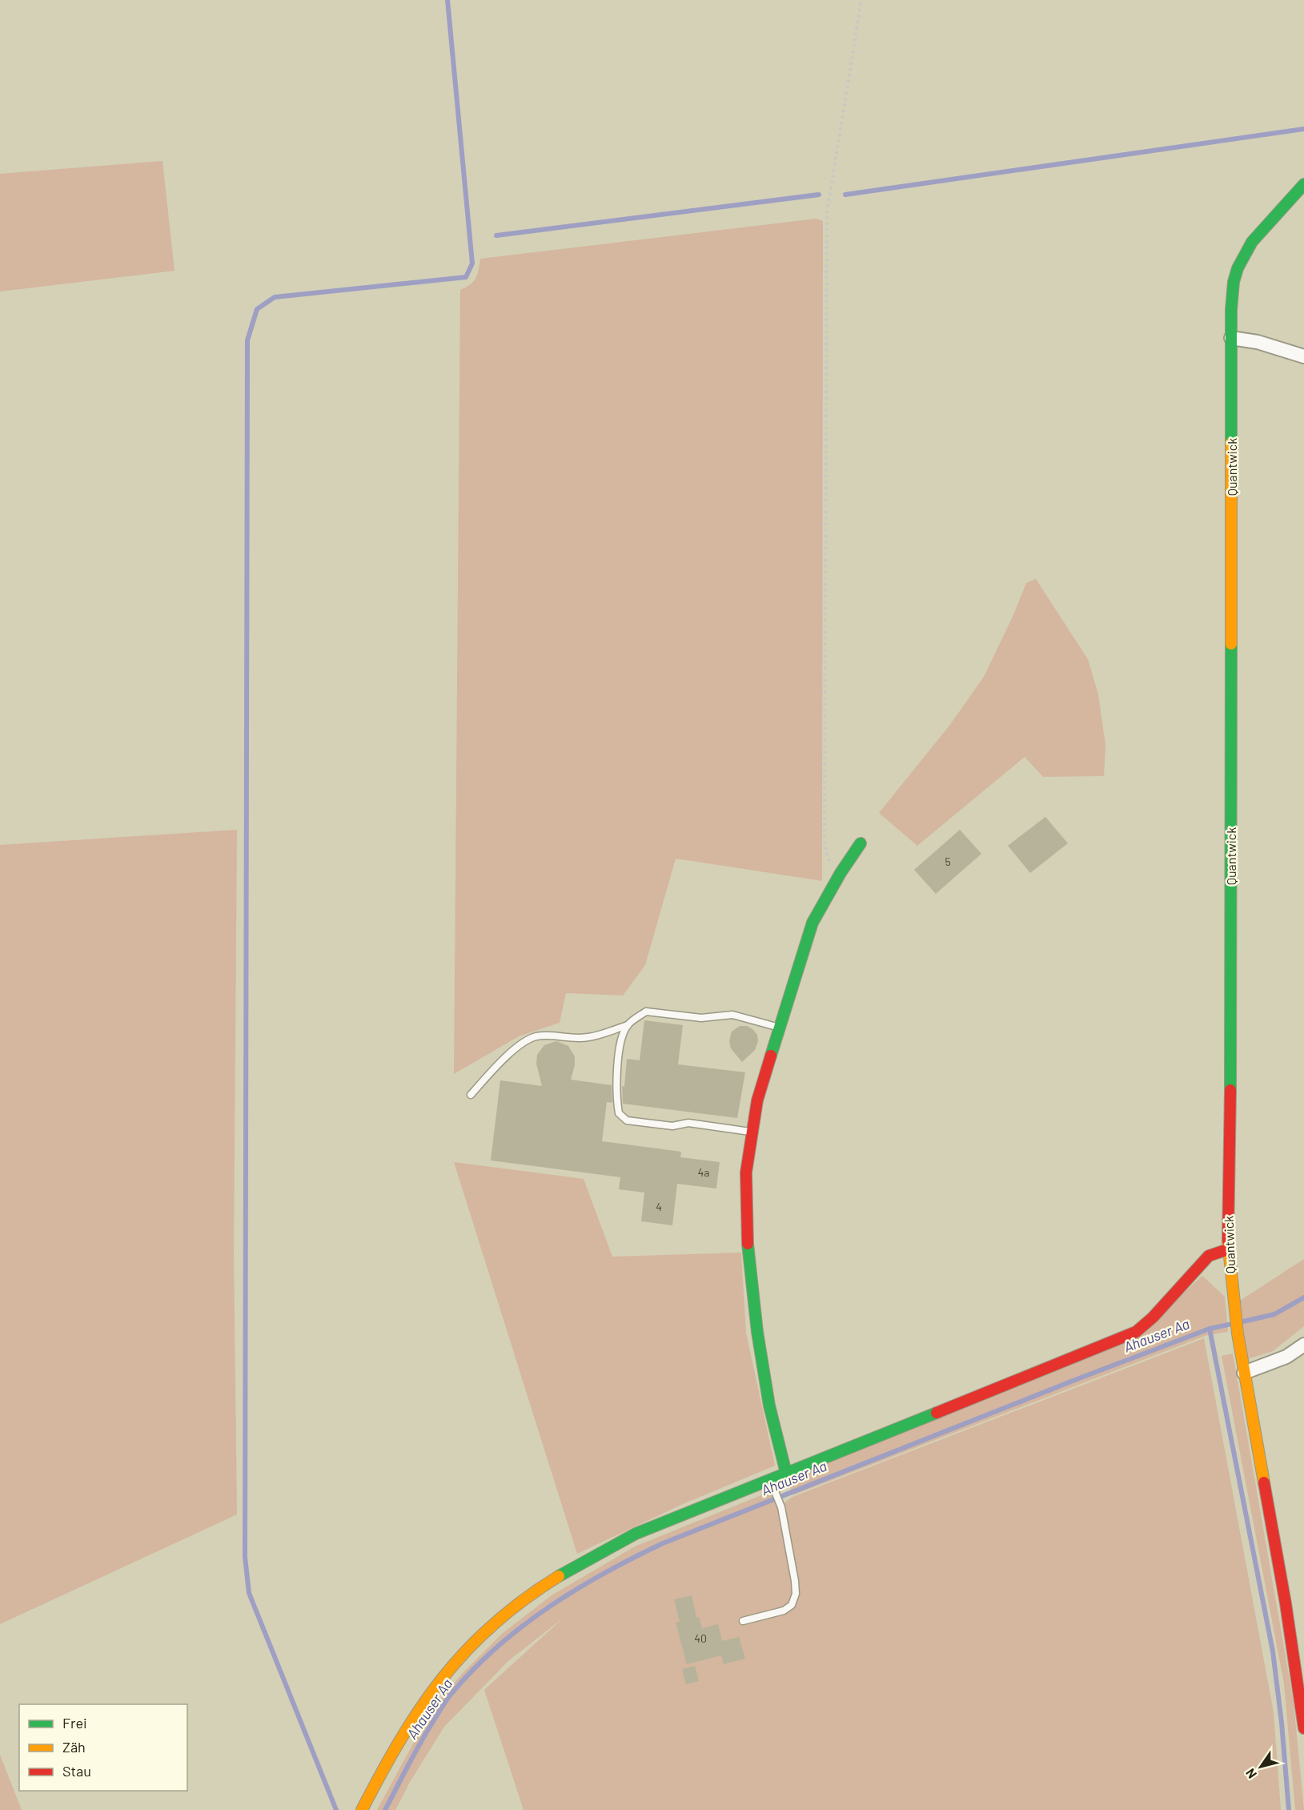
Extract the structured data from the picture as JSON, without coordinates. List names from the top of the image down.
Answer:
{
  "streets": {
    "street": ["Quantwick"]
  },
  "water": ["Ahauser Aa"],
  "house_numbers": [
    "5",
    "4a",
    "4",
    "40"
  ],
  "legend": ["Frei", "Zäh", "Stau"],
  "north": "bottom left"
}
